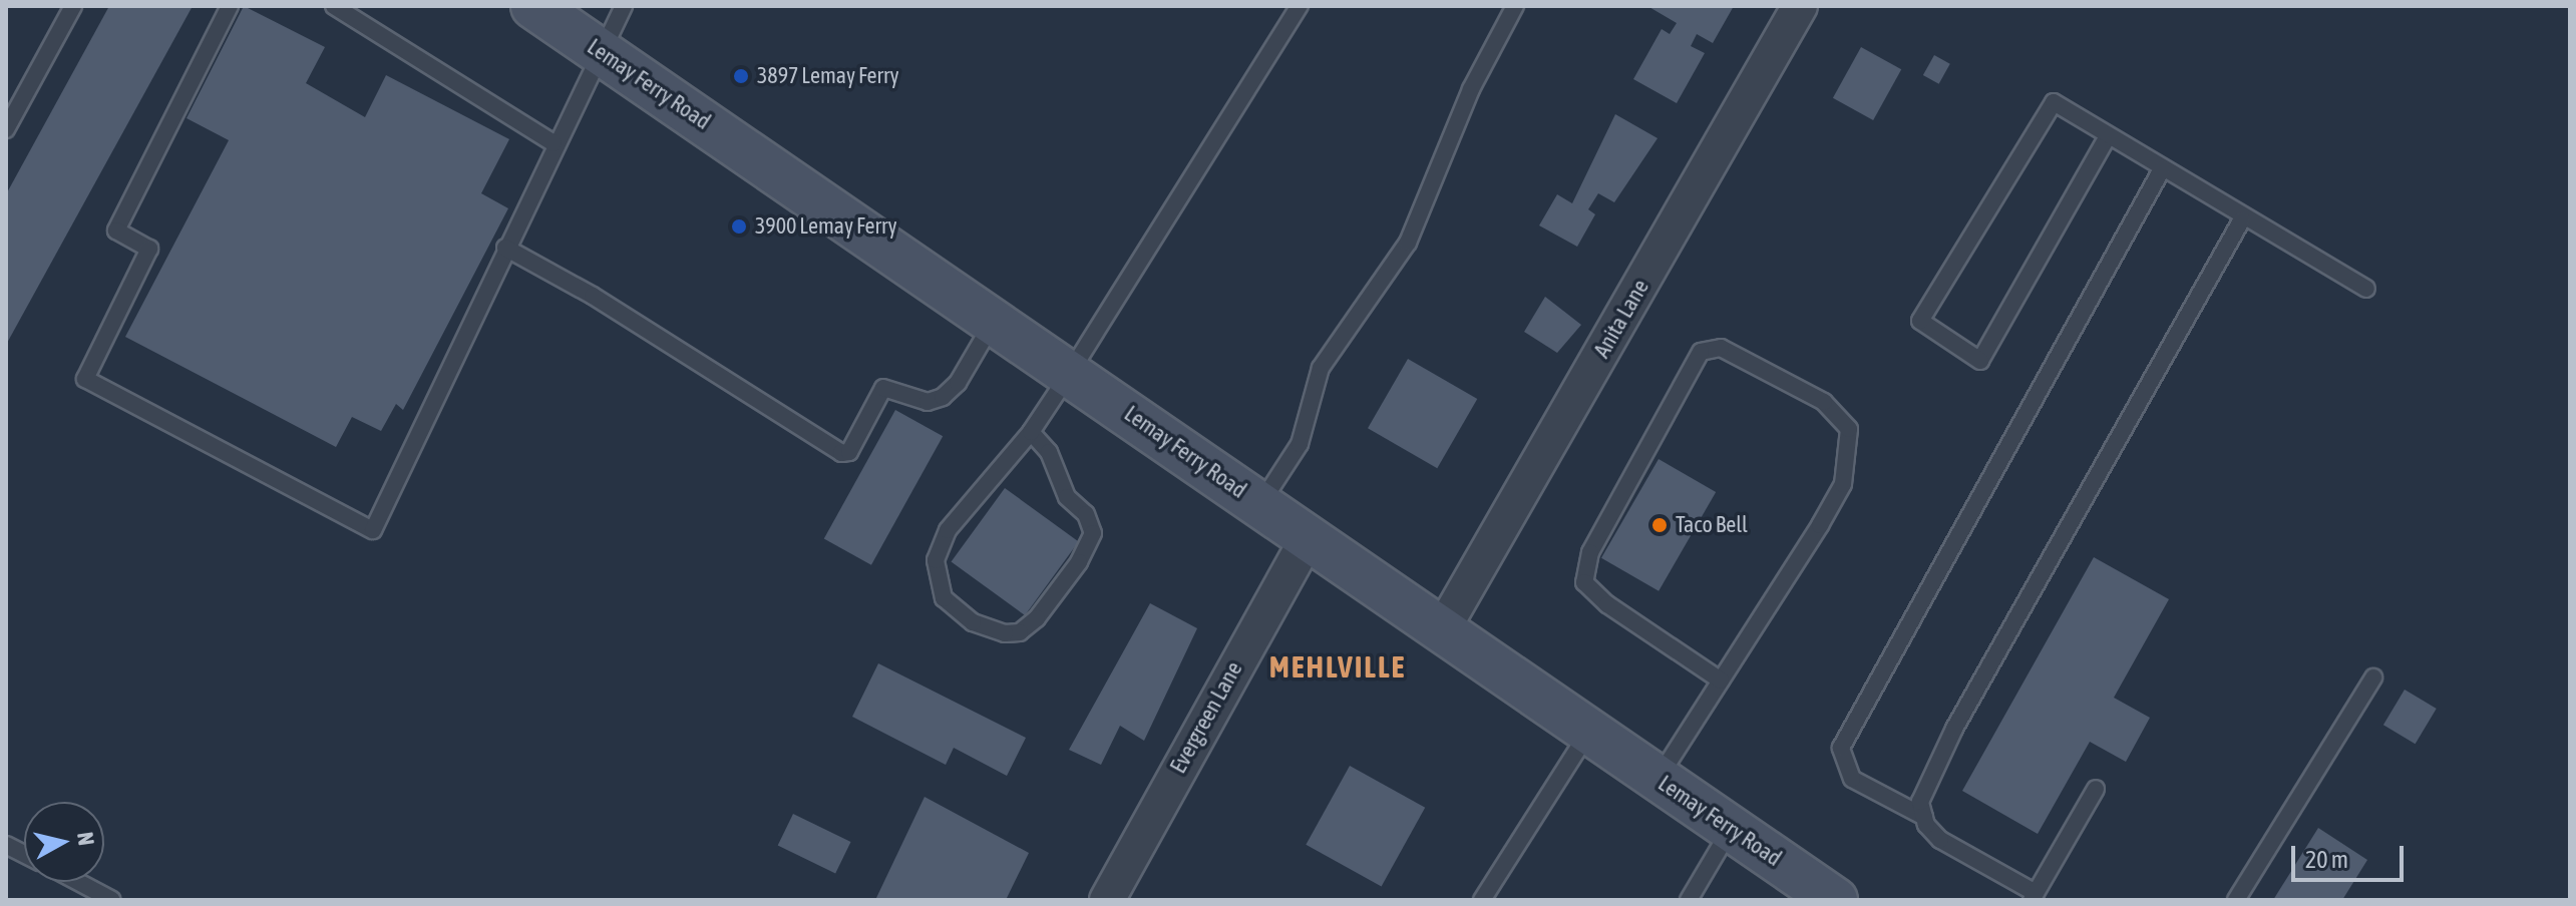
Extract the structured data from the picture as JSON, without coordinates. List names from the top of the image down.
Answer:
{
  "streets": {
    "main road": ["Lemay Ferry Road"],
    "street": ["Anita Lane", "Evergreen Lane"]
  },
  "crossings": [
    ["Lemay Ferry Road", "Anita Lane"],
    ["Lemay Ferry Road", "Evergreen Lane"]
  ],
  "districts": ["MEHLVILLE"],
  "places": ["3897 Lemay Ferry", "3900 Lemay Ferry", "Taco Bell"],
  "scale_bar": "20 m",
  "north": "right"
}
